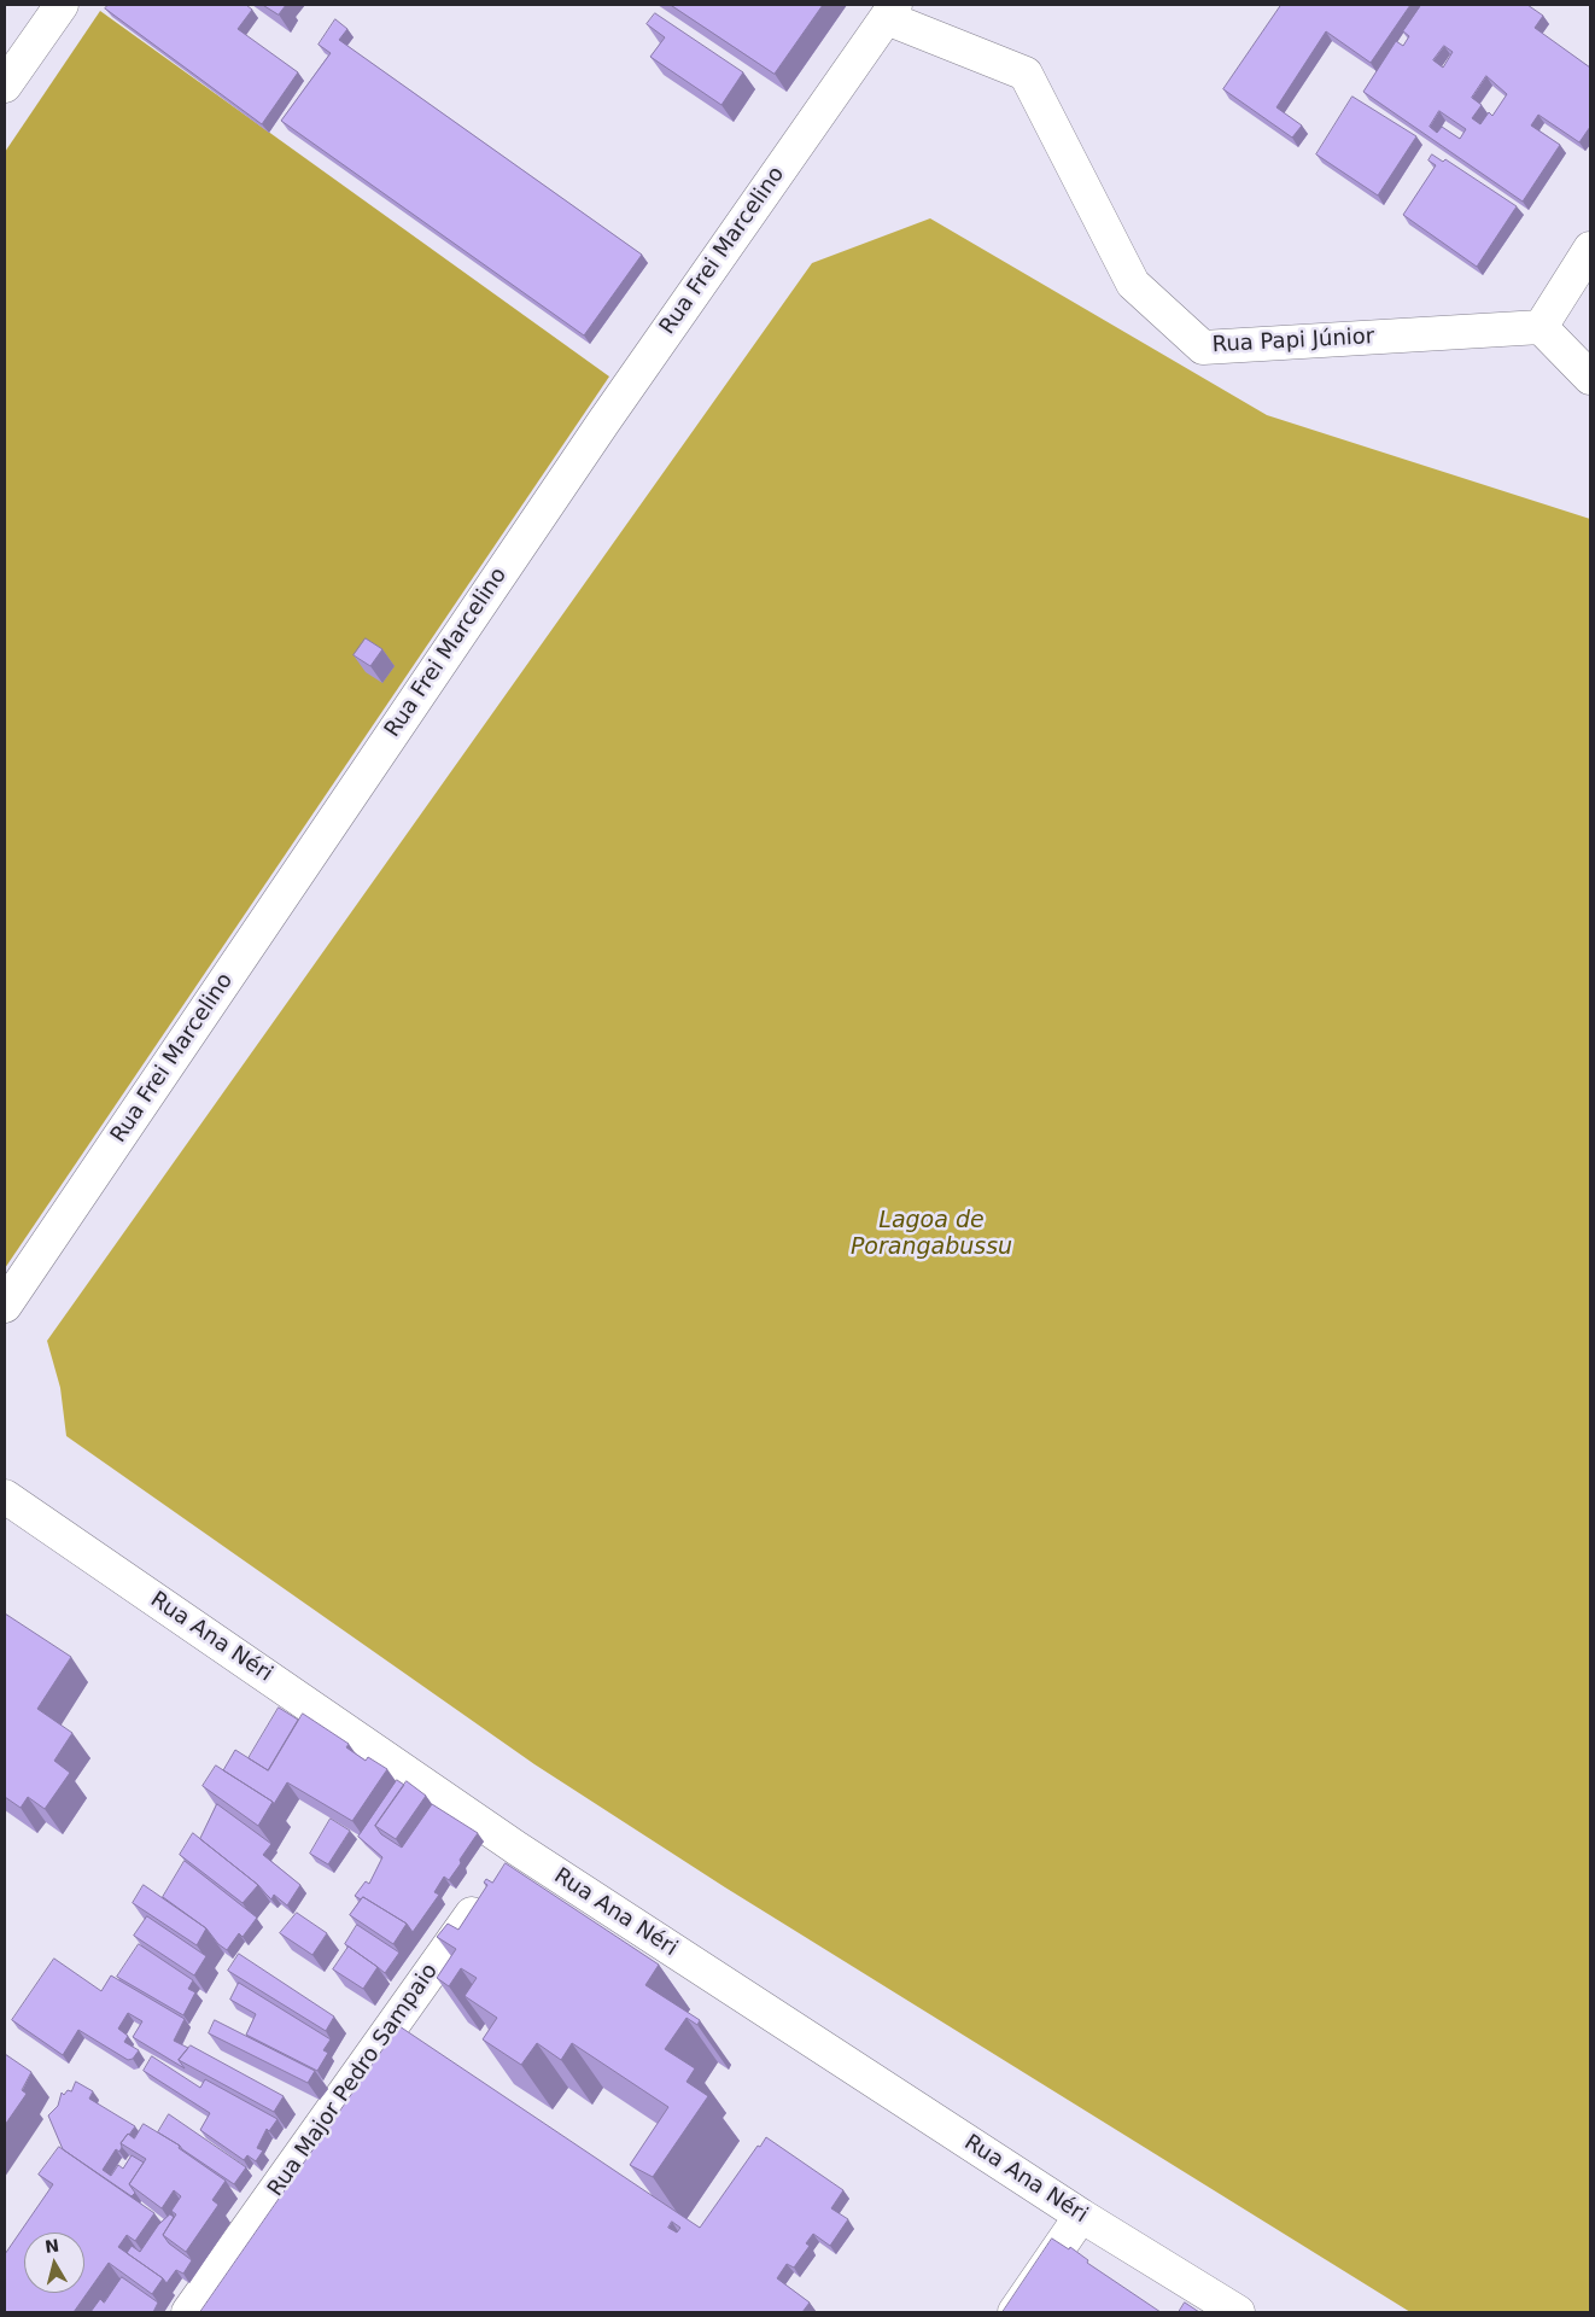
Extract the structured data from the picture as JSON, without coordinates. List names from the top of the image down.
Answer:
{
  "streets": {
    "street": [
      "Rua Frei Marcelino",
      "Rua Papi Júnior",
      "Rua Ana Néri",
      "Rua Major Pedro Sampaio"
    ]
  },
  "crossings": [
    ["Rua Frei Marcelino", "Rua Papi Júnior"],
    ["Rua Ana Néri", "Rua Major Pedro Sampaio"]
  ],
  "water": ["Lagoa de Porangabussu"],
  "north": "top"
}
